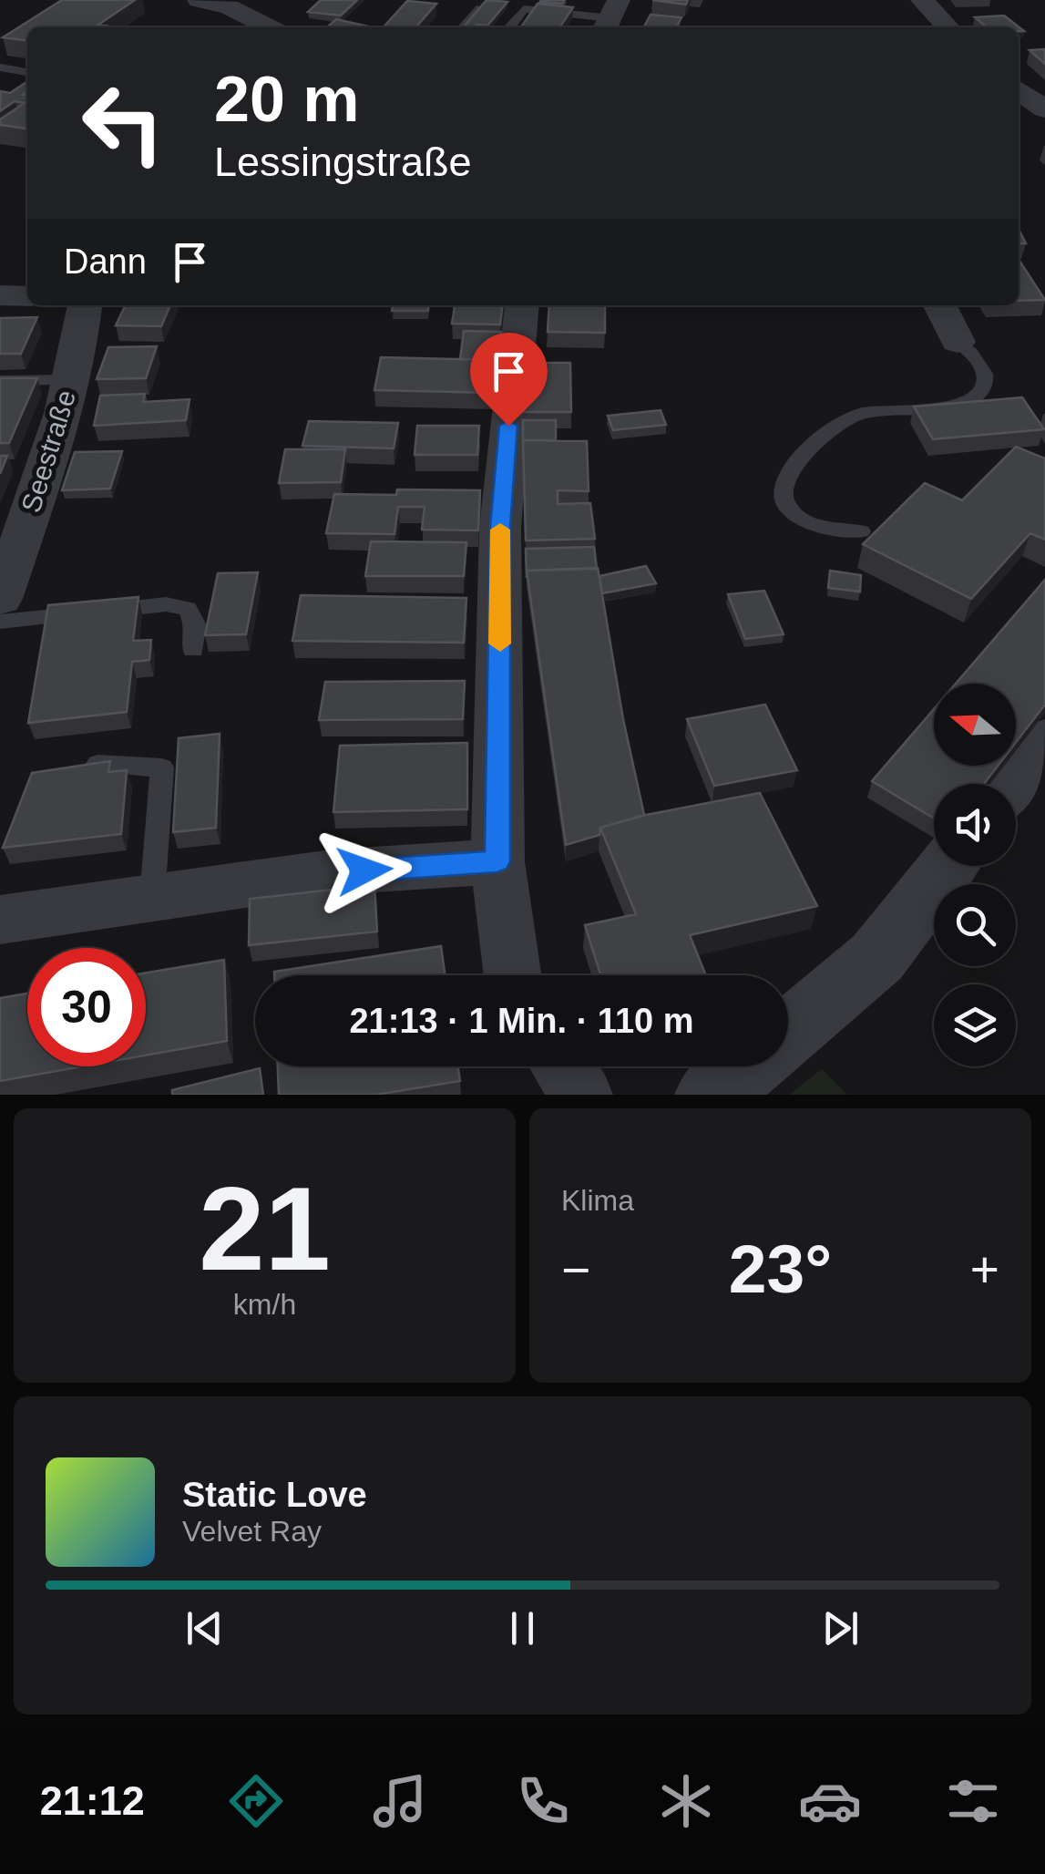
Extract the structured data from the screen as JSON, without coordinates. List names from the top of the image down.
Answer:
{
  "streets": {
    "street": ["Seestraße"]
  },
  "north": "left",
  "page": {
    "turn": ["20 m", "Lessingstraße"],
    "then": "Dann",
    "limit": "30",
    "trip": "21:13 · 1 Min. · 110 m",
    "tile": [
      ["21", "km/h"],
      "Klima"
    ],
    "heat": ["−", "23°", "+"],
    "song": ["Static Love", "Velvet Ray"],
    "tabs": "21:12"
  }
}
